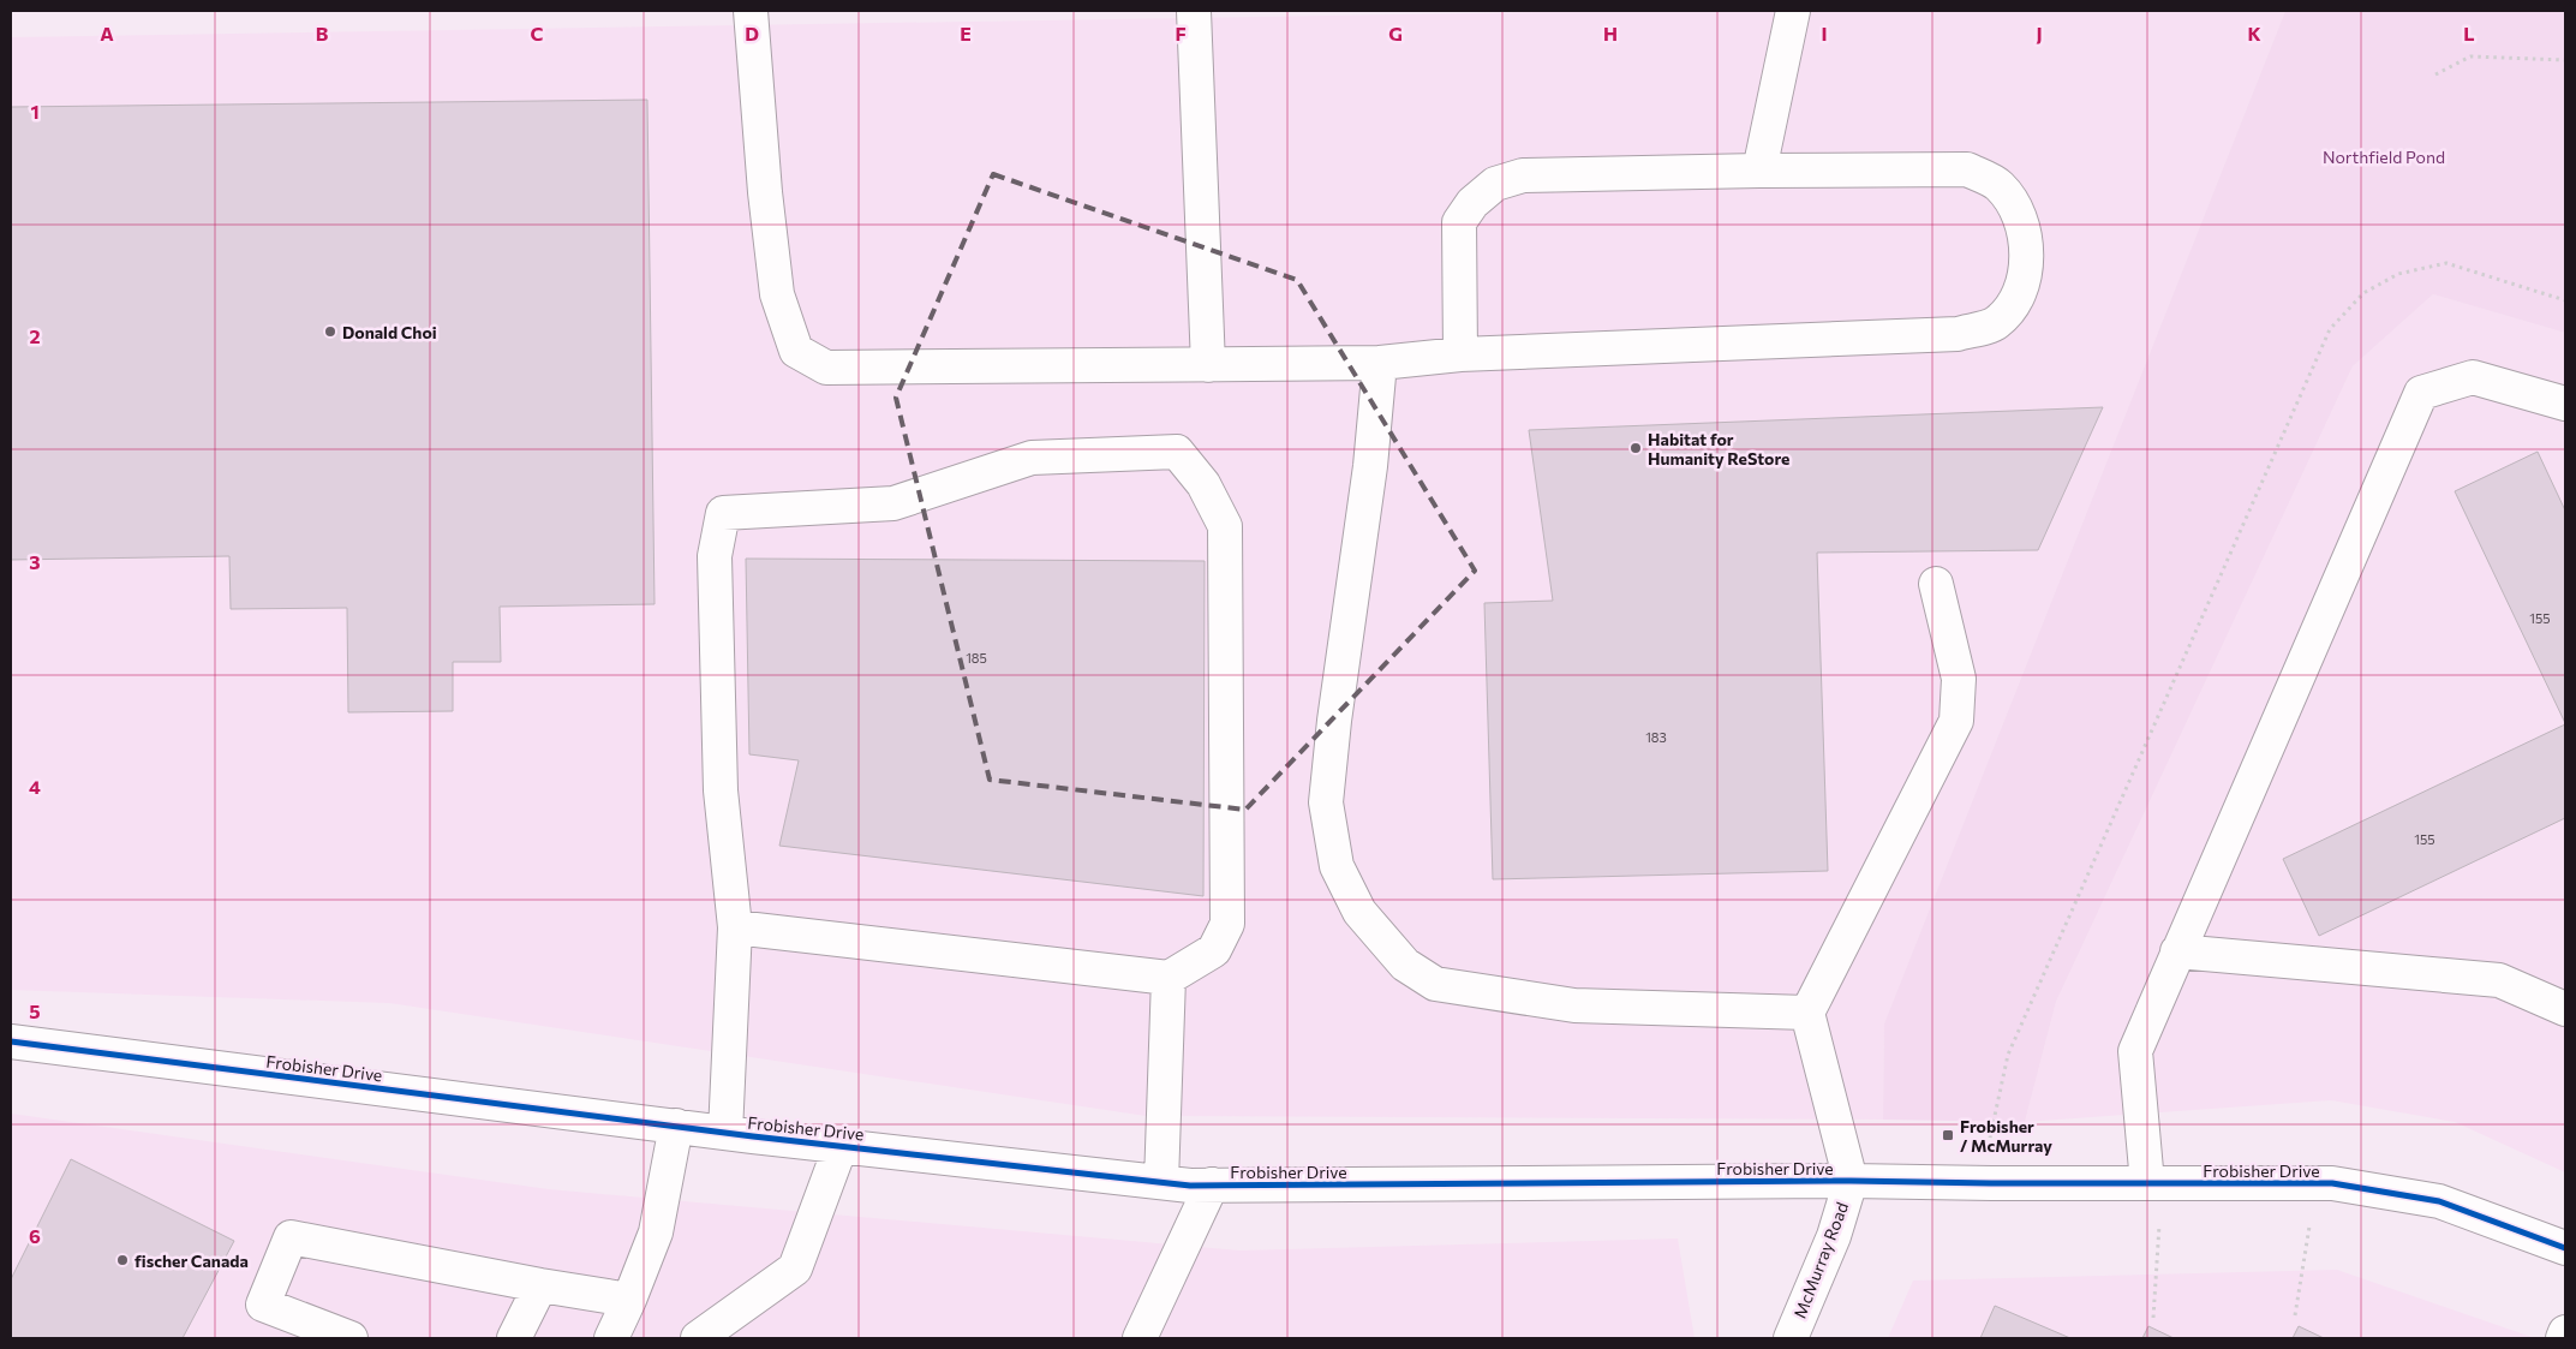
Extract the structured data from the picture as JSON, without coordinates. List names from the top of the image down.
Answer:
{
  "streets": {
    "street": ["Frobisher Drive", "McMurray Road"]
  },
  "crossings": [
    ["Frobisher Drive", "McMurray Road"]
  ],
  "parks": ["Northfield Pond"],
  "places": {
    "other": ["Donald Choi", "Habitat for Humanity ReStore", "fischer Canada"],
    "transit": ["Frobisher / McMurray"]
  },
  "house_numbers": [
    "155",
    "185",
    "183",
    "155"
  ],
  "grid": {
    "columns": [
      "A",
      "B",
      "C",
      "D",
      "E",
      "F",
      "G",
      "H",
      "I",
      "J",
      "K",
      "L"
    ],
    "rows": [
      "1",
      "2",
      "3",
      "4",
      "5",
      "6"
    ]
  }
}
